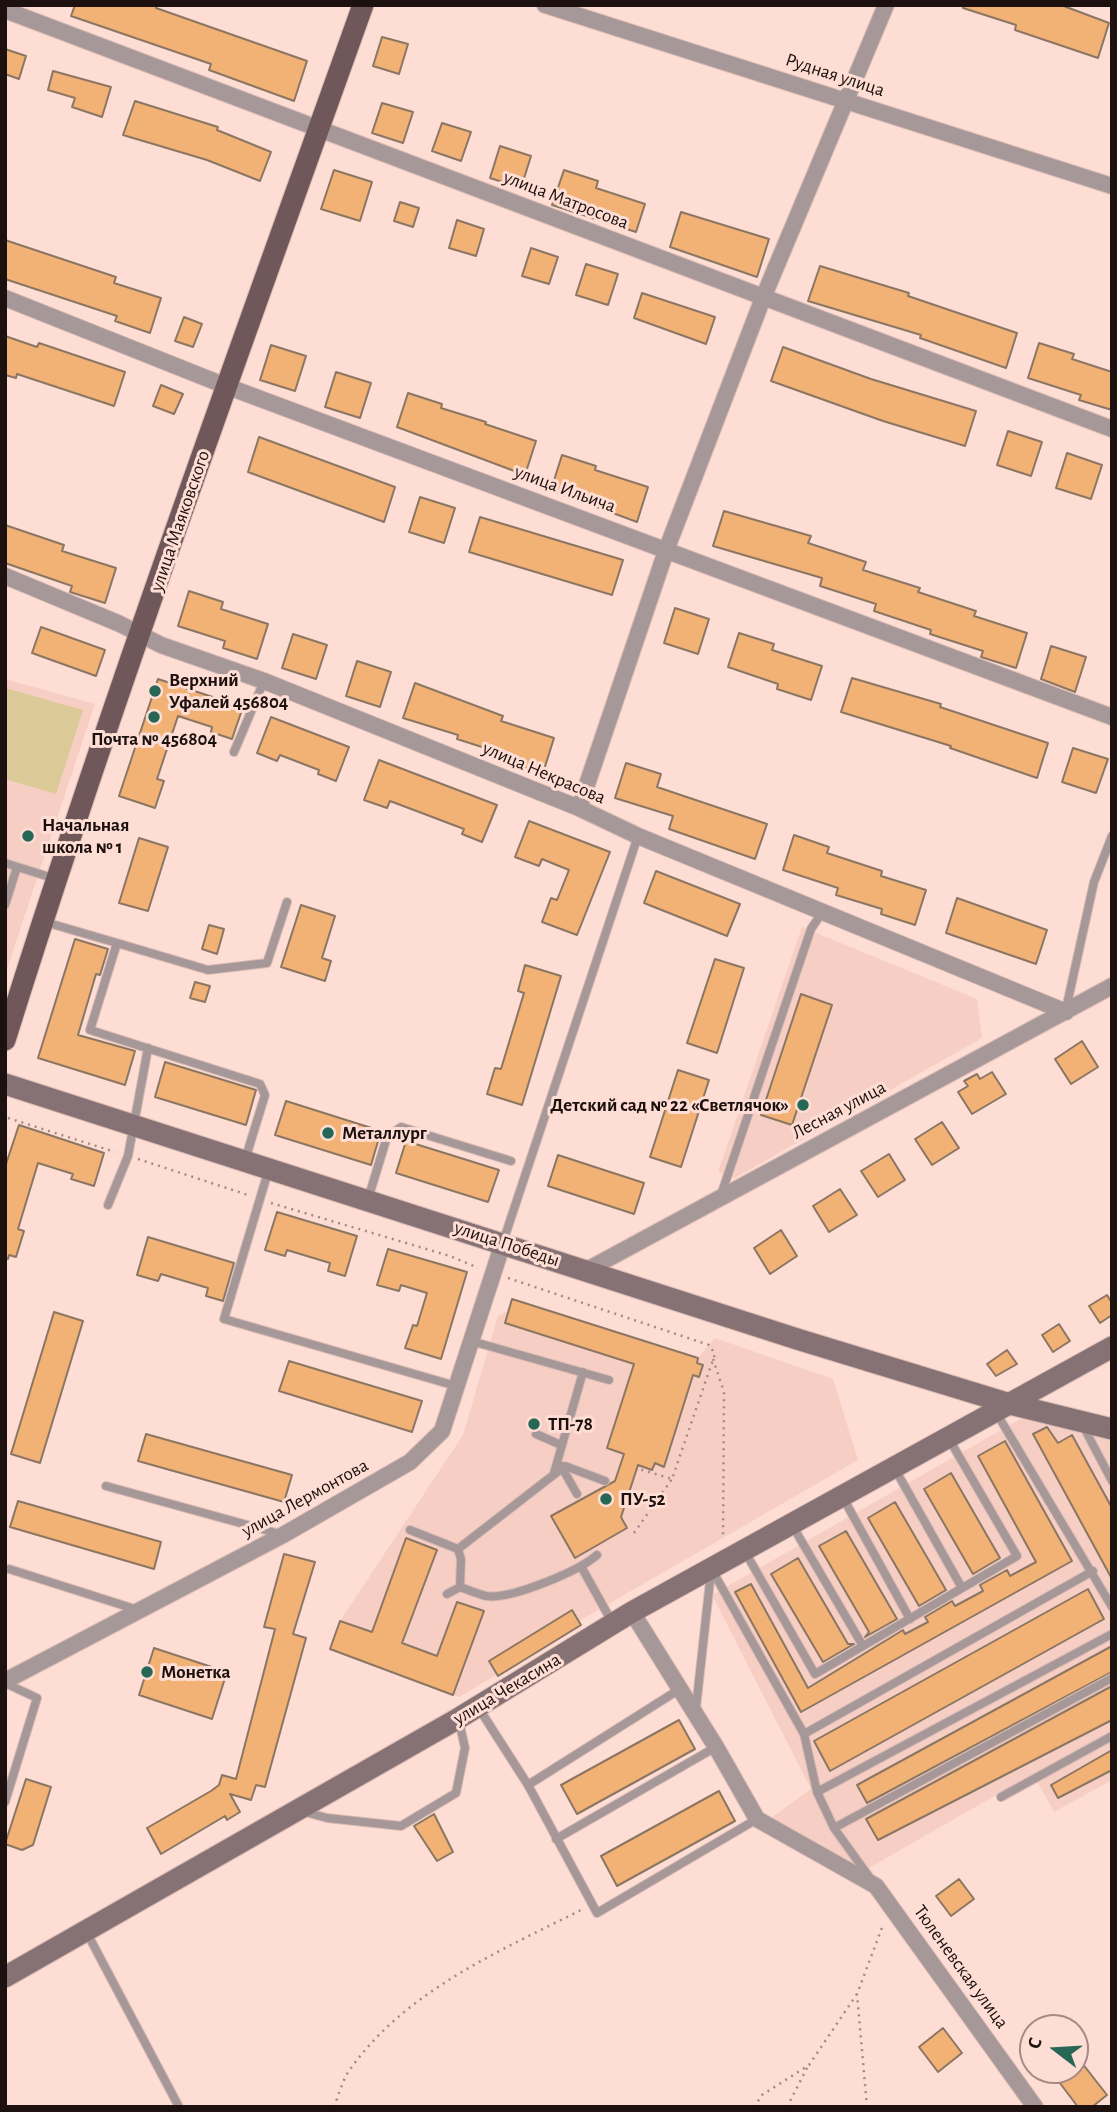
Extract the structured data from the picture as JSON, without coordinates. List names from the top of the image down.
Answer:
{
  "streets": {
    "main road": ["улица Маяковского"],
    "street": [
      "Рудная улица",
      "улица Матросова",
      "улица Ильича",
      "улица Некрасова",
      "Лесная улица",
      "улица Победы",
      "улица Лермонтова",
      "улица Чекасина",
      "Тюленевская улица"
    ]
  },
  "crossings": [
    ["улица Матросова", "улица Маяковского"],
    ["улица Ильича", "улица Маяковского"],
    ["улица Маяковского", "улица Некрасова"],
    ["улица Некрасова", "Лесная улица"],
    ["Лесная улица", "улица Победы"],
    ["улица Победы", "улица Лермонтова"],
    ["улица Победы", "улица Чекасина"]
  ],
  "places": [
    "Верхний Уфалей 456804",
    "Почта № 456804",
    "Начальная школа № 1",
    "Детский сад № 22 «Светлячок»",
    "Металлург",
    "ТП-78",
    "ПУ-52",
    "Монетка"
  ],
  "north": "left"
}
